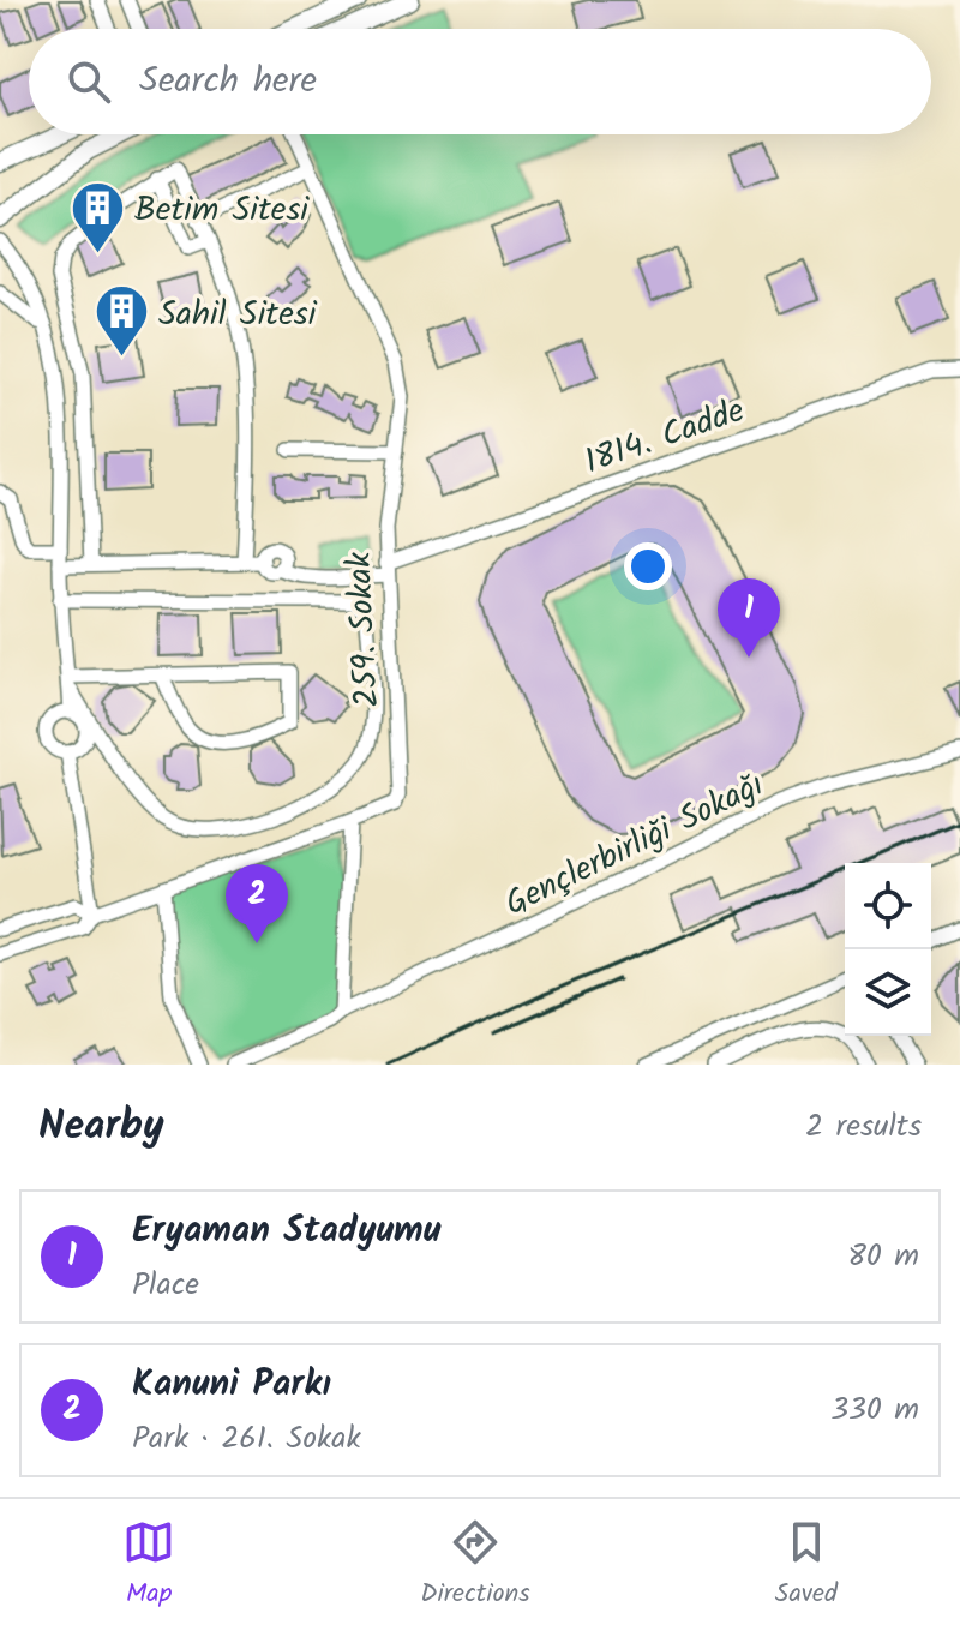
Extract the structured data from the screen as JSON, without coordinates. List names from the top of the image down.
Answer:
{
  "streets": {
    "street": ["1814. Cadde", "259. Sokak", "Gençlerbirliği Sokağı"]
  },
  "crossings": [
    ["1814. Cadde", "259. Sokak"]
  ],
  "places": {
    "building": ["Betim Sitesi", "Sahil Sitesi"]
  },
  "page": {
    "search": "Search here",
    "pins": ["1", "2"],
    "heading": ["Nearby", "2 results"],
    "list": [
      {
        "mark": "1",
        "name": "Eryaman Stadyumu",
        "note": "Place",
        "value": "80 m"
      },
      {
        "mark": "2",
        "name": "Kanuni Parkı",
        "note": "Park · 261. Sokak",
        "value": "330 m"
      }
    ],
    "nav": ["Map", "Directions", "Saved"]
  }
}
